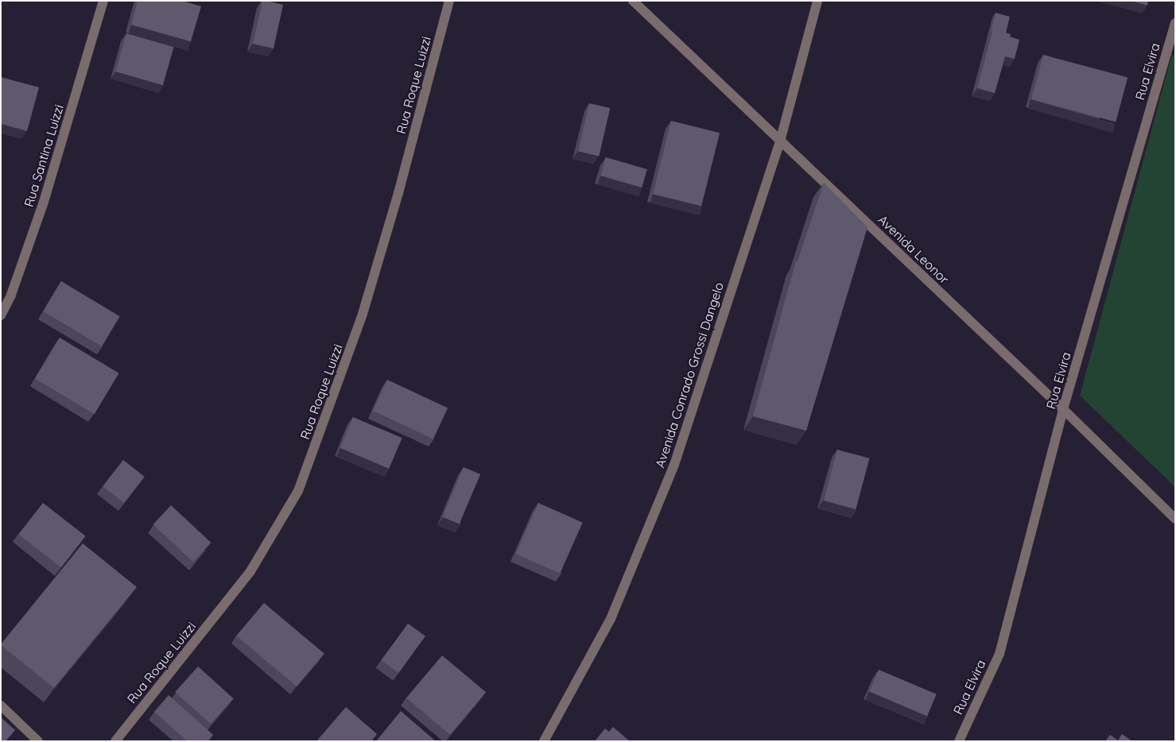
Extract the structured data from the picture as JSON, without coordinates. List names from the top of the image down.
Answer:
{
  "streets": {
    "street": [
      "Rua Elvira",
      "Rua Roque Luizzi",
      "Rua Santina Luizzi",
      "Avenida Leonor",
      "Avenida Conrado Grossi Dangelo"
    ]
  },
  "crossings": [
    ["Rua Elvira", "Avenida Leonor"],
    ["Avenida Leonor", "Avenida Conrado Grossi Dangelo"]
  ]
}
